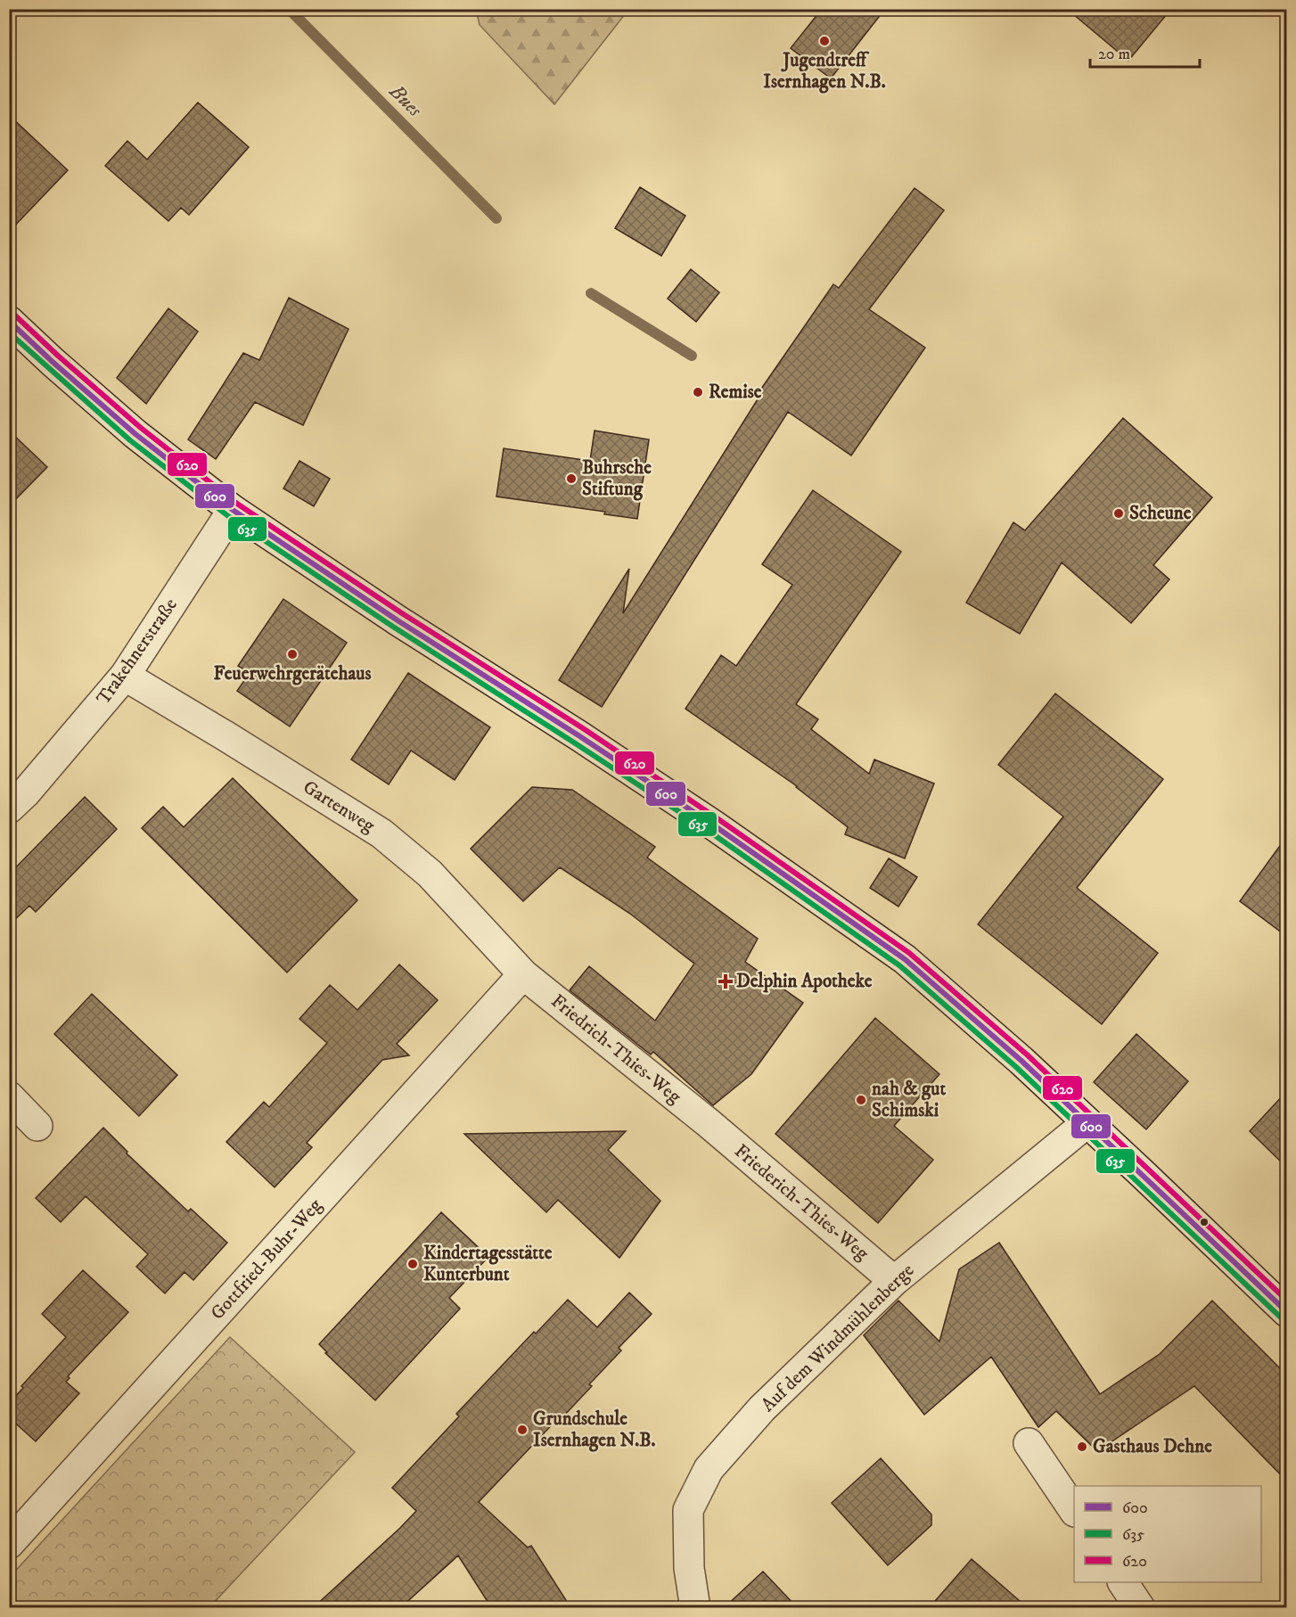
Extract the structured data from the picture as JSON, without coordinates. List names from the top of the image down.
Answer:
{
  "streets": {
    "street": [
      "Trakehnerstraße",
      "Gartenweg",
      "Friedrich-Thies-Weg",
      "Friederich-Thies-Weg",
      "Gottfried-Buhr-Weg",
      "Auf dem Windmühlenberge"
    ]
  },
  "crossings": [
    ["Trakehnerstraße", "Gartenweg"],
    ["Gartenweg", "Friedrich-Thies-Weg"],
    ["Gartenweg", "Gottfried-Buhr-Weg"],
    ["Friedrich-Thies-Weg", "Friederich-Thies-Weg"],
    ["Friedrich-Thies-Weg", "Gottfried-Buhr-Weg"],
    ["Friederich-Thies-Weg", "Auf dem Windmühlenberge"]
  ],
  "water": ["Bues"],
  "places": {
    "other": [
      "Jugendtreff Isernhagen N.B.",
      "Remise",
      "Buhrsche Stiftung",
      "Scheune",
      "Feuerwehrgerätehaus",
      "nah & gut Schimski",
      "Kindertagesstätte Kunterbunt",
      "Grundschule Isernhagen N.B.",
      "Gasthaus Dehne"
    ],
    "health": ["Delphin Apotheke"]
  },
  "lines": ["transit line 620", "transit line 600", "transit line 635"],
  "legend": ["600", "635", "620"],
  "scale_bar": "20 m"
}
